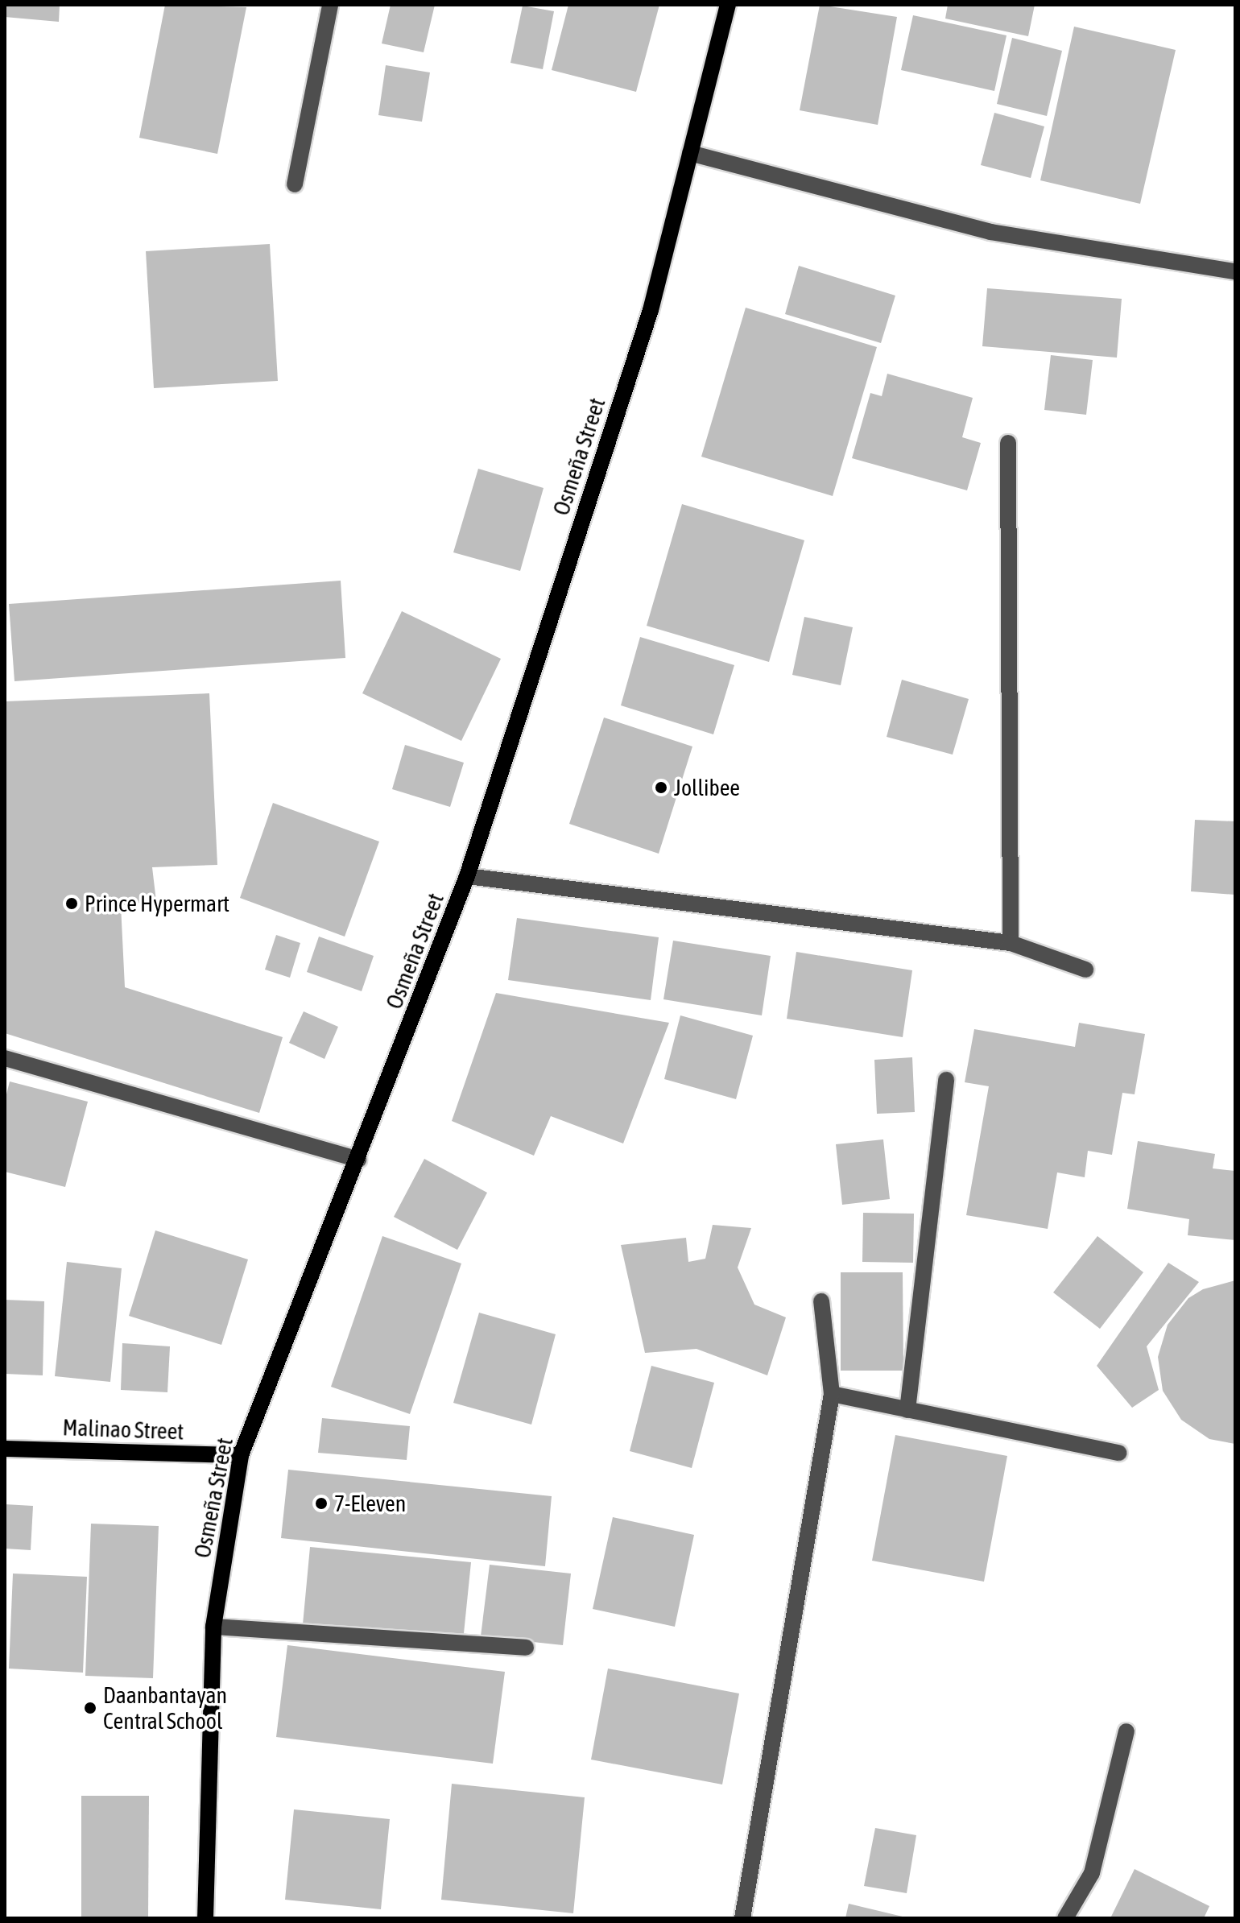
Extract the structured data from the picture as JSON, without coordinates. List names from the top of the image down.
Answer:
{
  "streets": {
    "main road": ["Osmeña Street", "Malinao Street"]
  },
  "crossings": [
    ["Osmeña Street", "Malinao Street"]
  ],
  "places": [
    "Jollibee",
    "Prince Hypermart",
    "7-Eleven",
    "Daanbantayan Central School"
  ]
}
